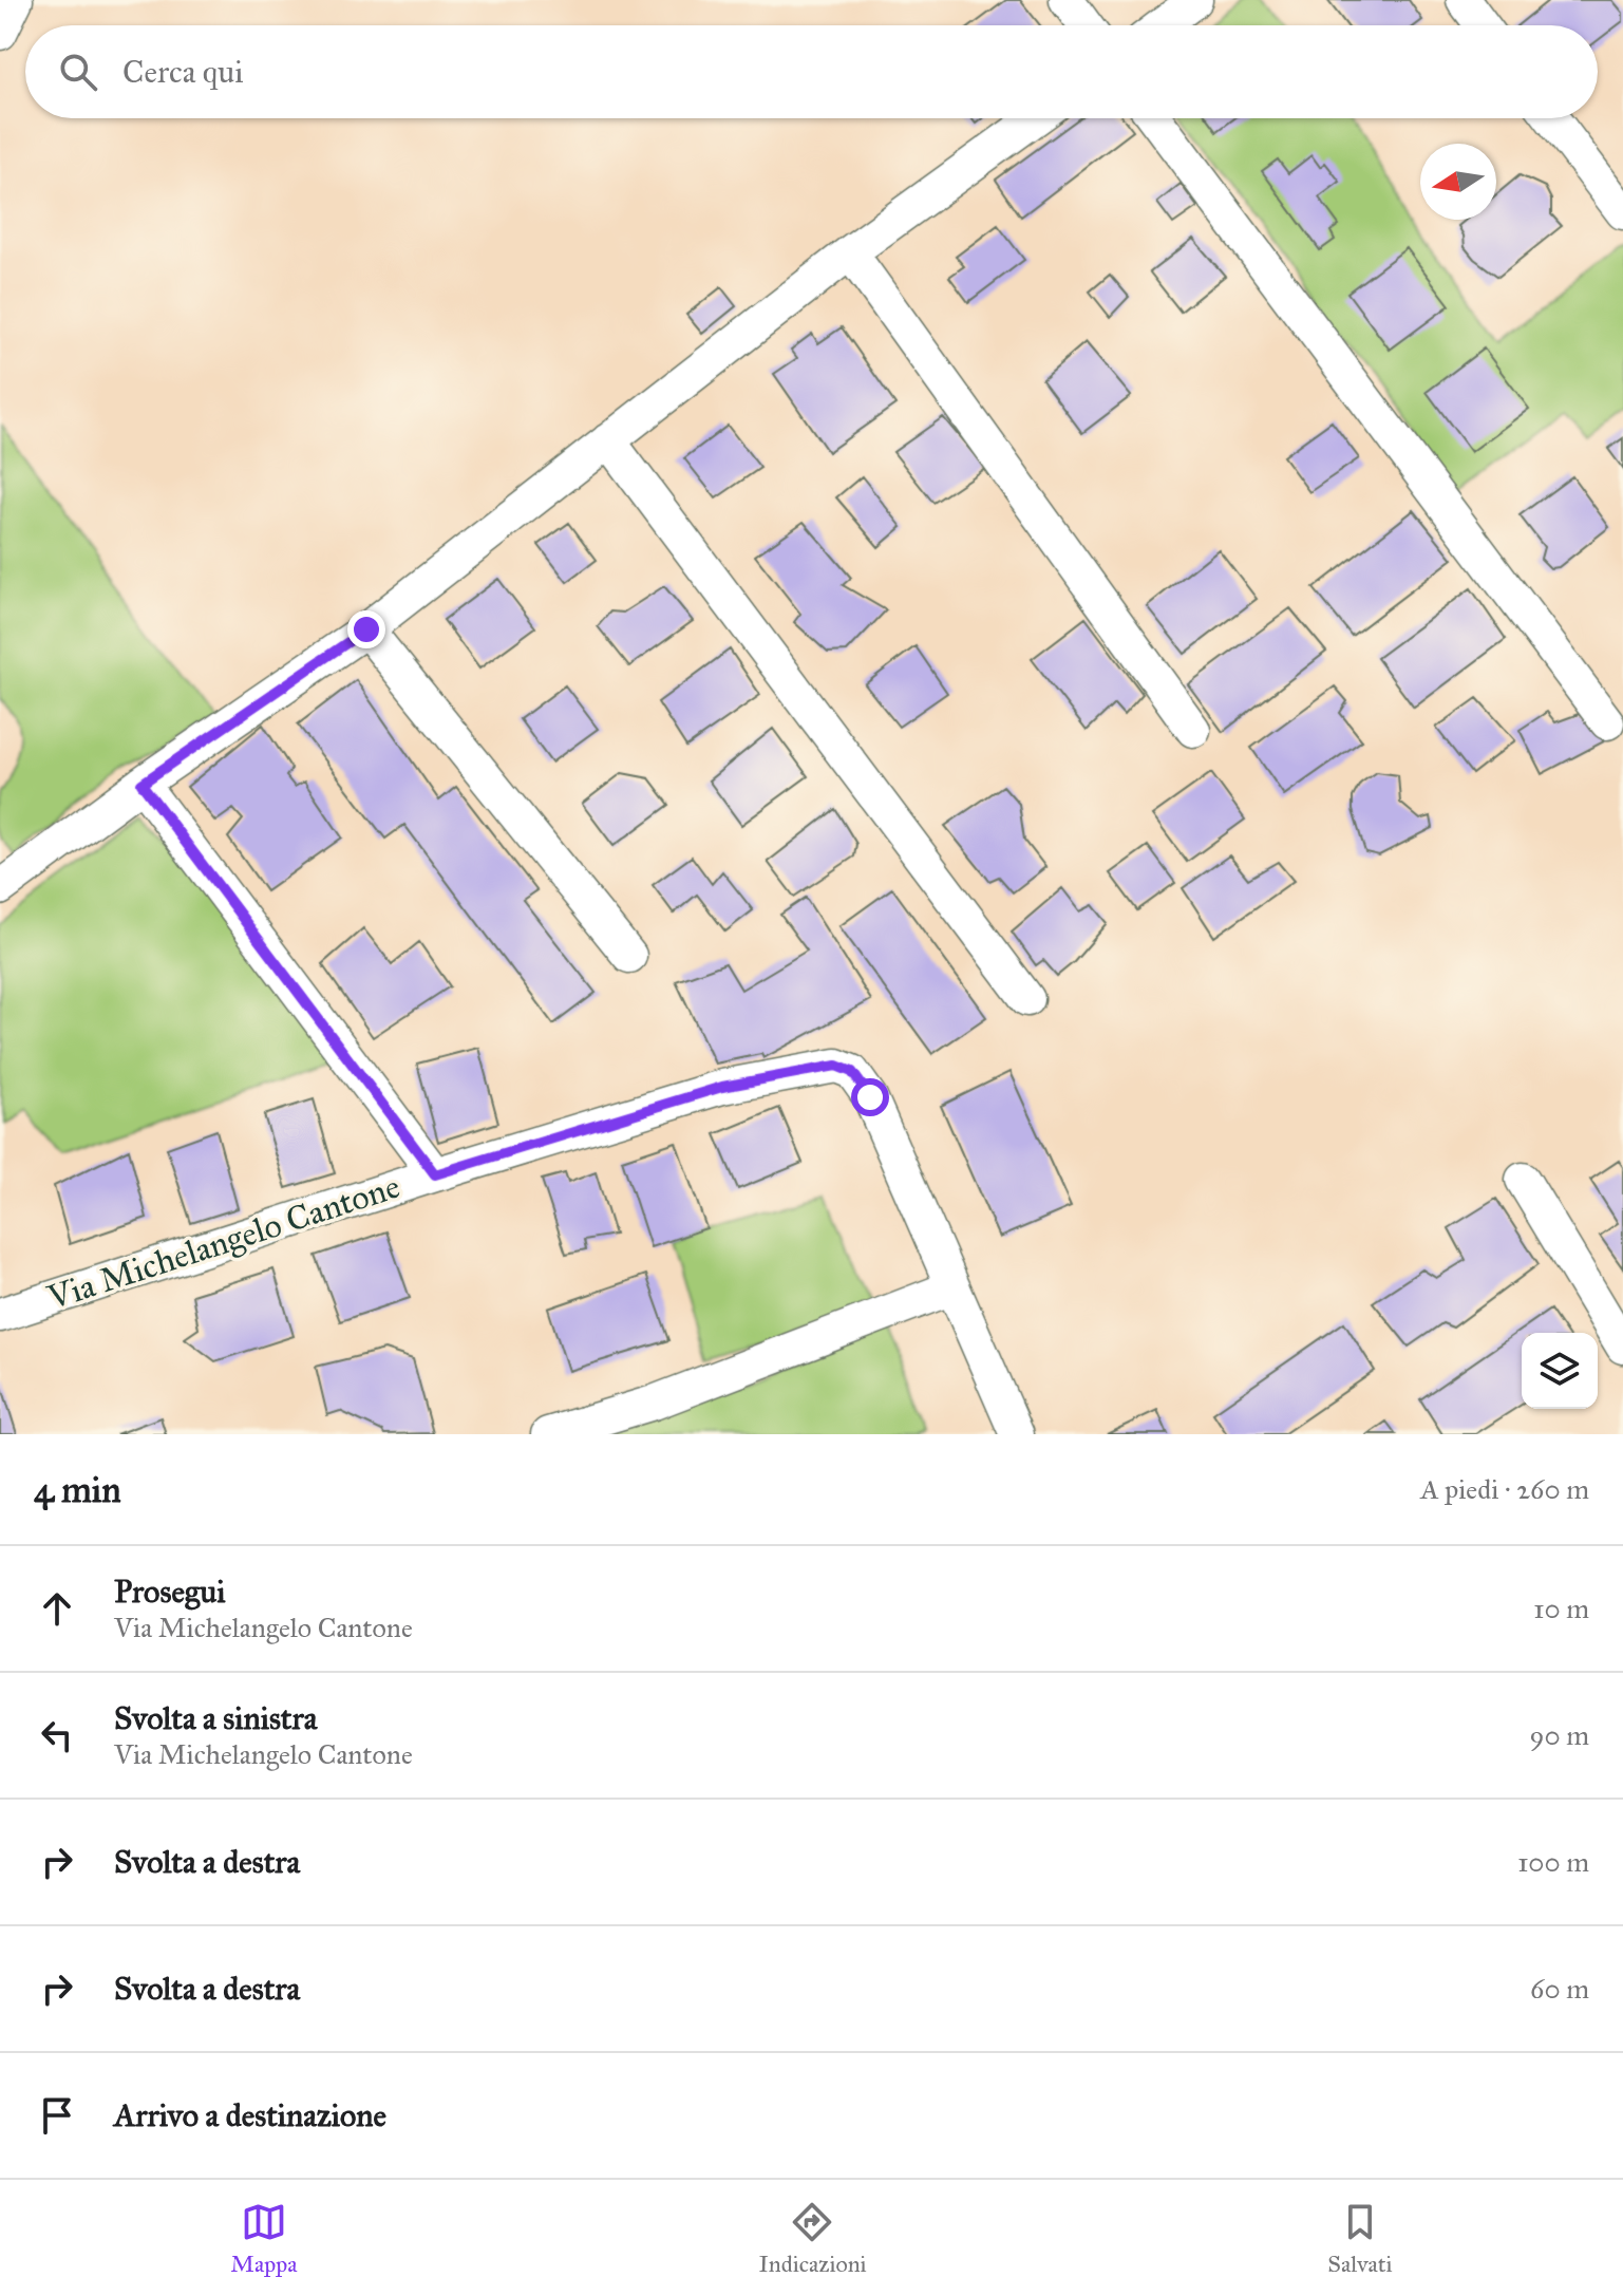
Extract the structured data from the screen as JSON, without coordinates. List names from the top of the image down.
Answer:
{
  "streets": {
    "street": ["Via Michelangelo Cantone"]
  },
  "north": "left",
  "page": {
    "search": "Cerca qui",
    "heading": ["4 min", "A piedi · 260 m"],
    "list": [
      ["Prosegui", "Via Michelangelo Cantone", "10 m"],
      ["Svolta a sinistra", "Via Michelangelo Cantone", "90 m"],
      ["Svolta a destra", "100 m"],
      ["Svolta a destra", "60 m"],
      "Arrivo a destinazione"
    ],
    "nav": ["Mappa", "Indicazioni", "Salvati"]
  }
}
